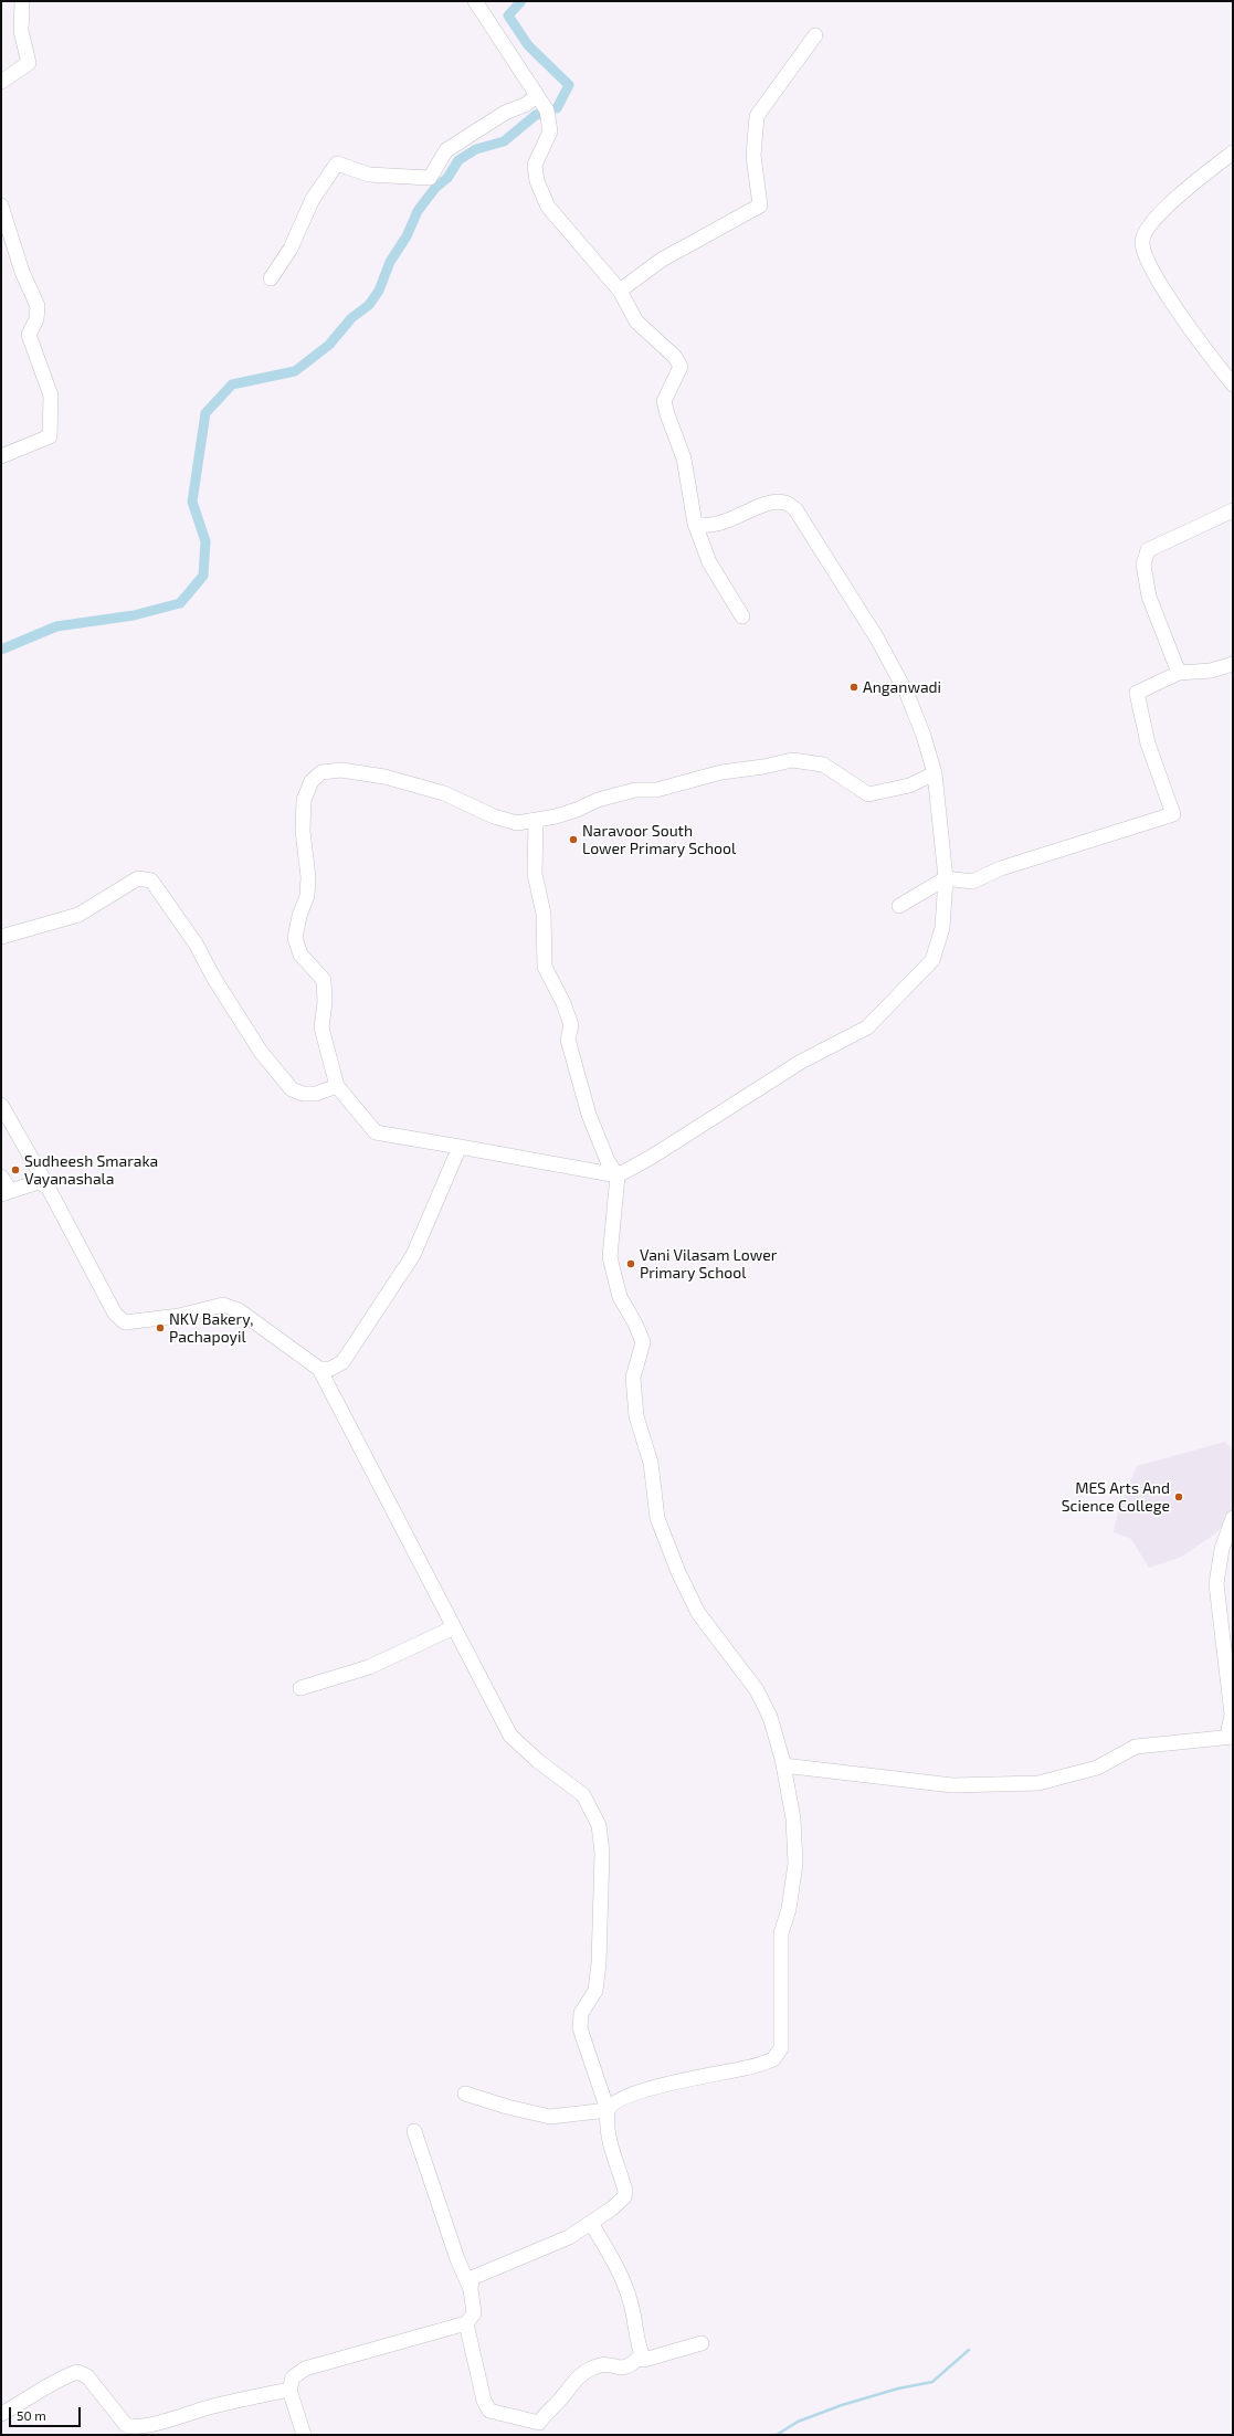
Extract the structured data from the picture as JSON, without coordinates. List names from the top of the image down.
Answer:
{
  "places": [
    "Anganwadi",
    "Naravoor South Lower Primary School",
    "Sudheesh Smaraka Vayanashala",
    "Vani Vilasam Lower Primary School",
    "NKV Bakery, Pachapoyil",
    "MES Arts And Science College"
  ],
  "scale_bar": "50 m"
}
